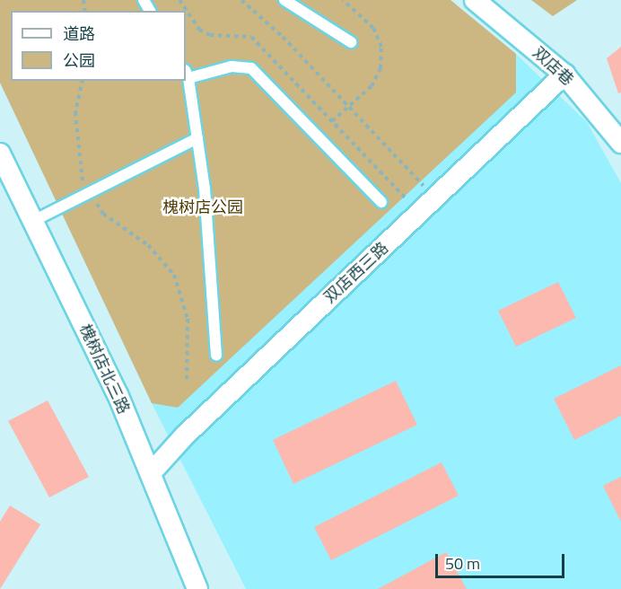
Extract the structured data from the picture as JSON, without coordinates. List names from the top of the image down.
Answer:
{
  "streets": {
    "street": ["双店巷", "双店西三路", "槐树店北三路"]
  },
  "crossings": [
    ["双店巷", "双店西三路"],
    ["双店西三路", "槐树店北三路"]
  ],
  "parks": ["槐树店公园"],
  "legend": ["道路", "公园"],
  "scale_bar": "50 m"
}
